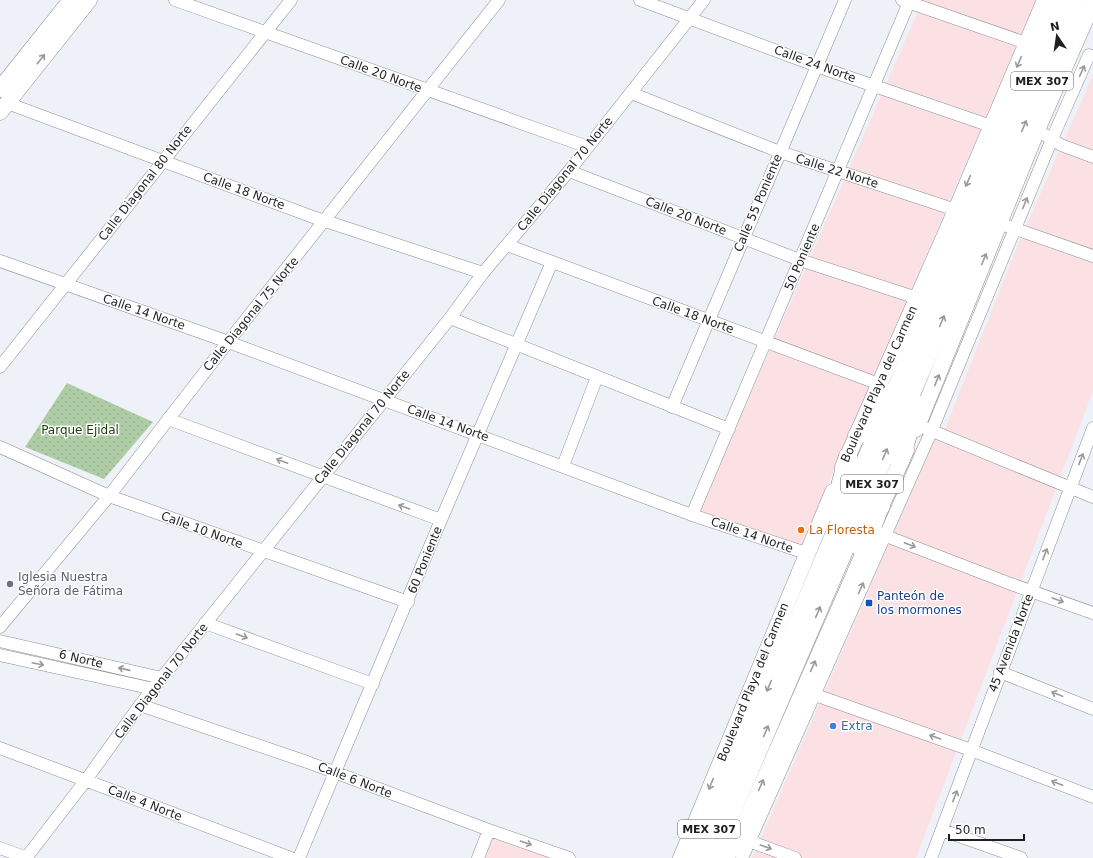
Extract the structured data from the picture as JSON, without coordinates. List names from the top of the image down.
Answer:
{
  "streets": {
    "highway": ["MEX 307"],
    "main road": ["Boulevard Playa del Carmen"],
    "street": [
      "Calle 24 Norte",
      "Calle 20 Norte",
      "Calle 22 Norte",
      "Calle Diagonal 70 Norte",
      "Calle Diagonal 80 Norte",
      "Calle 18 Norte",
      "Calle 55 Poniente",
      "50 Poniente",
      "Calle 14 Norte",
      "Calle Diagonal 75 Norte",
      "Calle 10 Norte",
      "60 Poniente",
      "45 Avenida Norte",
      "6 Norte",
      "Calle 6 Norte",
      "Calle 4 Norte"
    ]
  },
  "crossings": [
    ["Calle 24 Norte", "Calle Diagonal 70 Norte"],
    ["Calle 24 Norte", "Calle 55 Poniente"],
    ["Calle 24 Norte", "50 Poniente"],
    ["Calle 24 Norte", "Boulevard Playa del Carmen"],
    ["Calle 20 Norte", "Calle Diagonal 70 Norte"],
    ["Calle 20 Norte", "Calle Diagonal 80 Norte"],
    ["Calle 20 Norte", "Calle 55 Poniente"],
    ["Calle 20 Norte", "50 Poniente"],
    ["Calle 20 Norte", "Calle Diagonal 75 Norte"],
    ["Calle 20 Norte", "Boulevard Playa del Carmen"],
    ["Calle 22 Norte", "Calle Diagonal 70 Norte"],
    ["Calle 22 Norte", "Calle 55 Poniente"],
    ["Calle 22 Norte", "50 Poniente"],
    ["Calle 22 Norte", "Boulevard Playa del Carmen"],
    ["Calle Diagonal 70 Norte", "Calle 18 Norte"],
    ["Calle Diagonal 70 Norte", "Calle 14 Norte"],
    ["Calle Diagonal 70 Norte", "Calle 10 Norte"],
    ["Calle Diagonal 70 Norte", "6 Norte"],
    ["Calle Diagonal 70 Norte", "Calle 6 Norte"],
    ["Calle Diagonal 70 Norte", "Calle 4 Norte"],
    ["Calle Diagonal 80 Norte", "Calle 18 Norte"],
    ["Calle Diagonal 80 Norte", "Calle 14 Norte"],
    ["Calle 18 Norte", "Calle 55 Poniente"],
    ["Calle 18 Norte", "50 Poniente"],
    ["Calle 18 Norte", "Calle Diagonal 75 Norte"],
    ["Calle 18 Norte", "Boulevard Playa del Carmen"],
    ["Calle 18 Norte", "60 Poniente"],
    ["50 Poniente", "Calle 14 Norte"],
    ["Calle 14 Norte", "Calle Diagonal 75 Norte"],
    ["Calle 14 Norte", "Boulevard Playa del Carmen"],
    ["Calle 14 Norte", "60 Poniente"],
    ["Calle Diagonal 75 Norte", "Calle 10 Norte"],
    ["Calle 10 Norte", "60 Poniente"],
    ["60 Poniente", "Calle 6 Norte"]
  ],
  "one_way": ["45 Avenida Norte"],
  "parks": ["Parque Ejidal"],
  "places": {
    "other": ["La Floresta", "Iglesia Nuestra Señora de Fátima", "Extra"],
    "transit": ["Panteón de los mormones"]
  },
  "scale_bar": "50 m",
  "north": "top"
}
